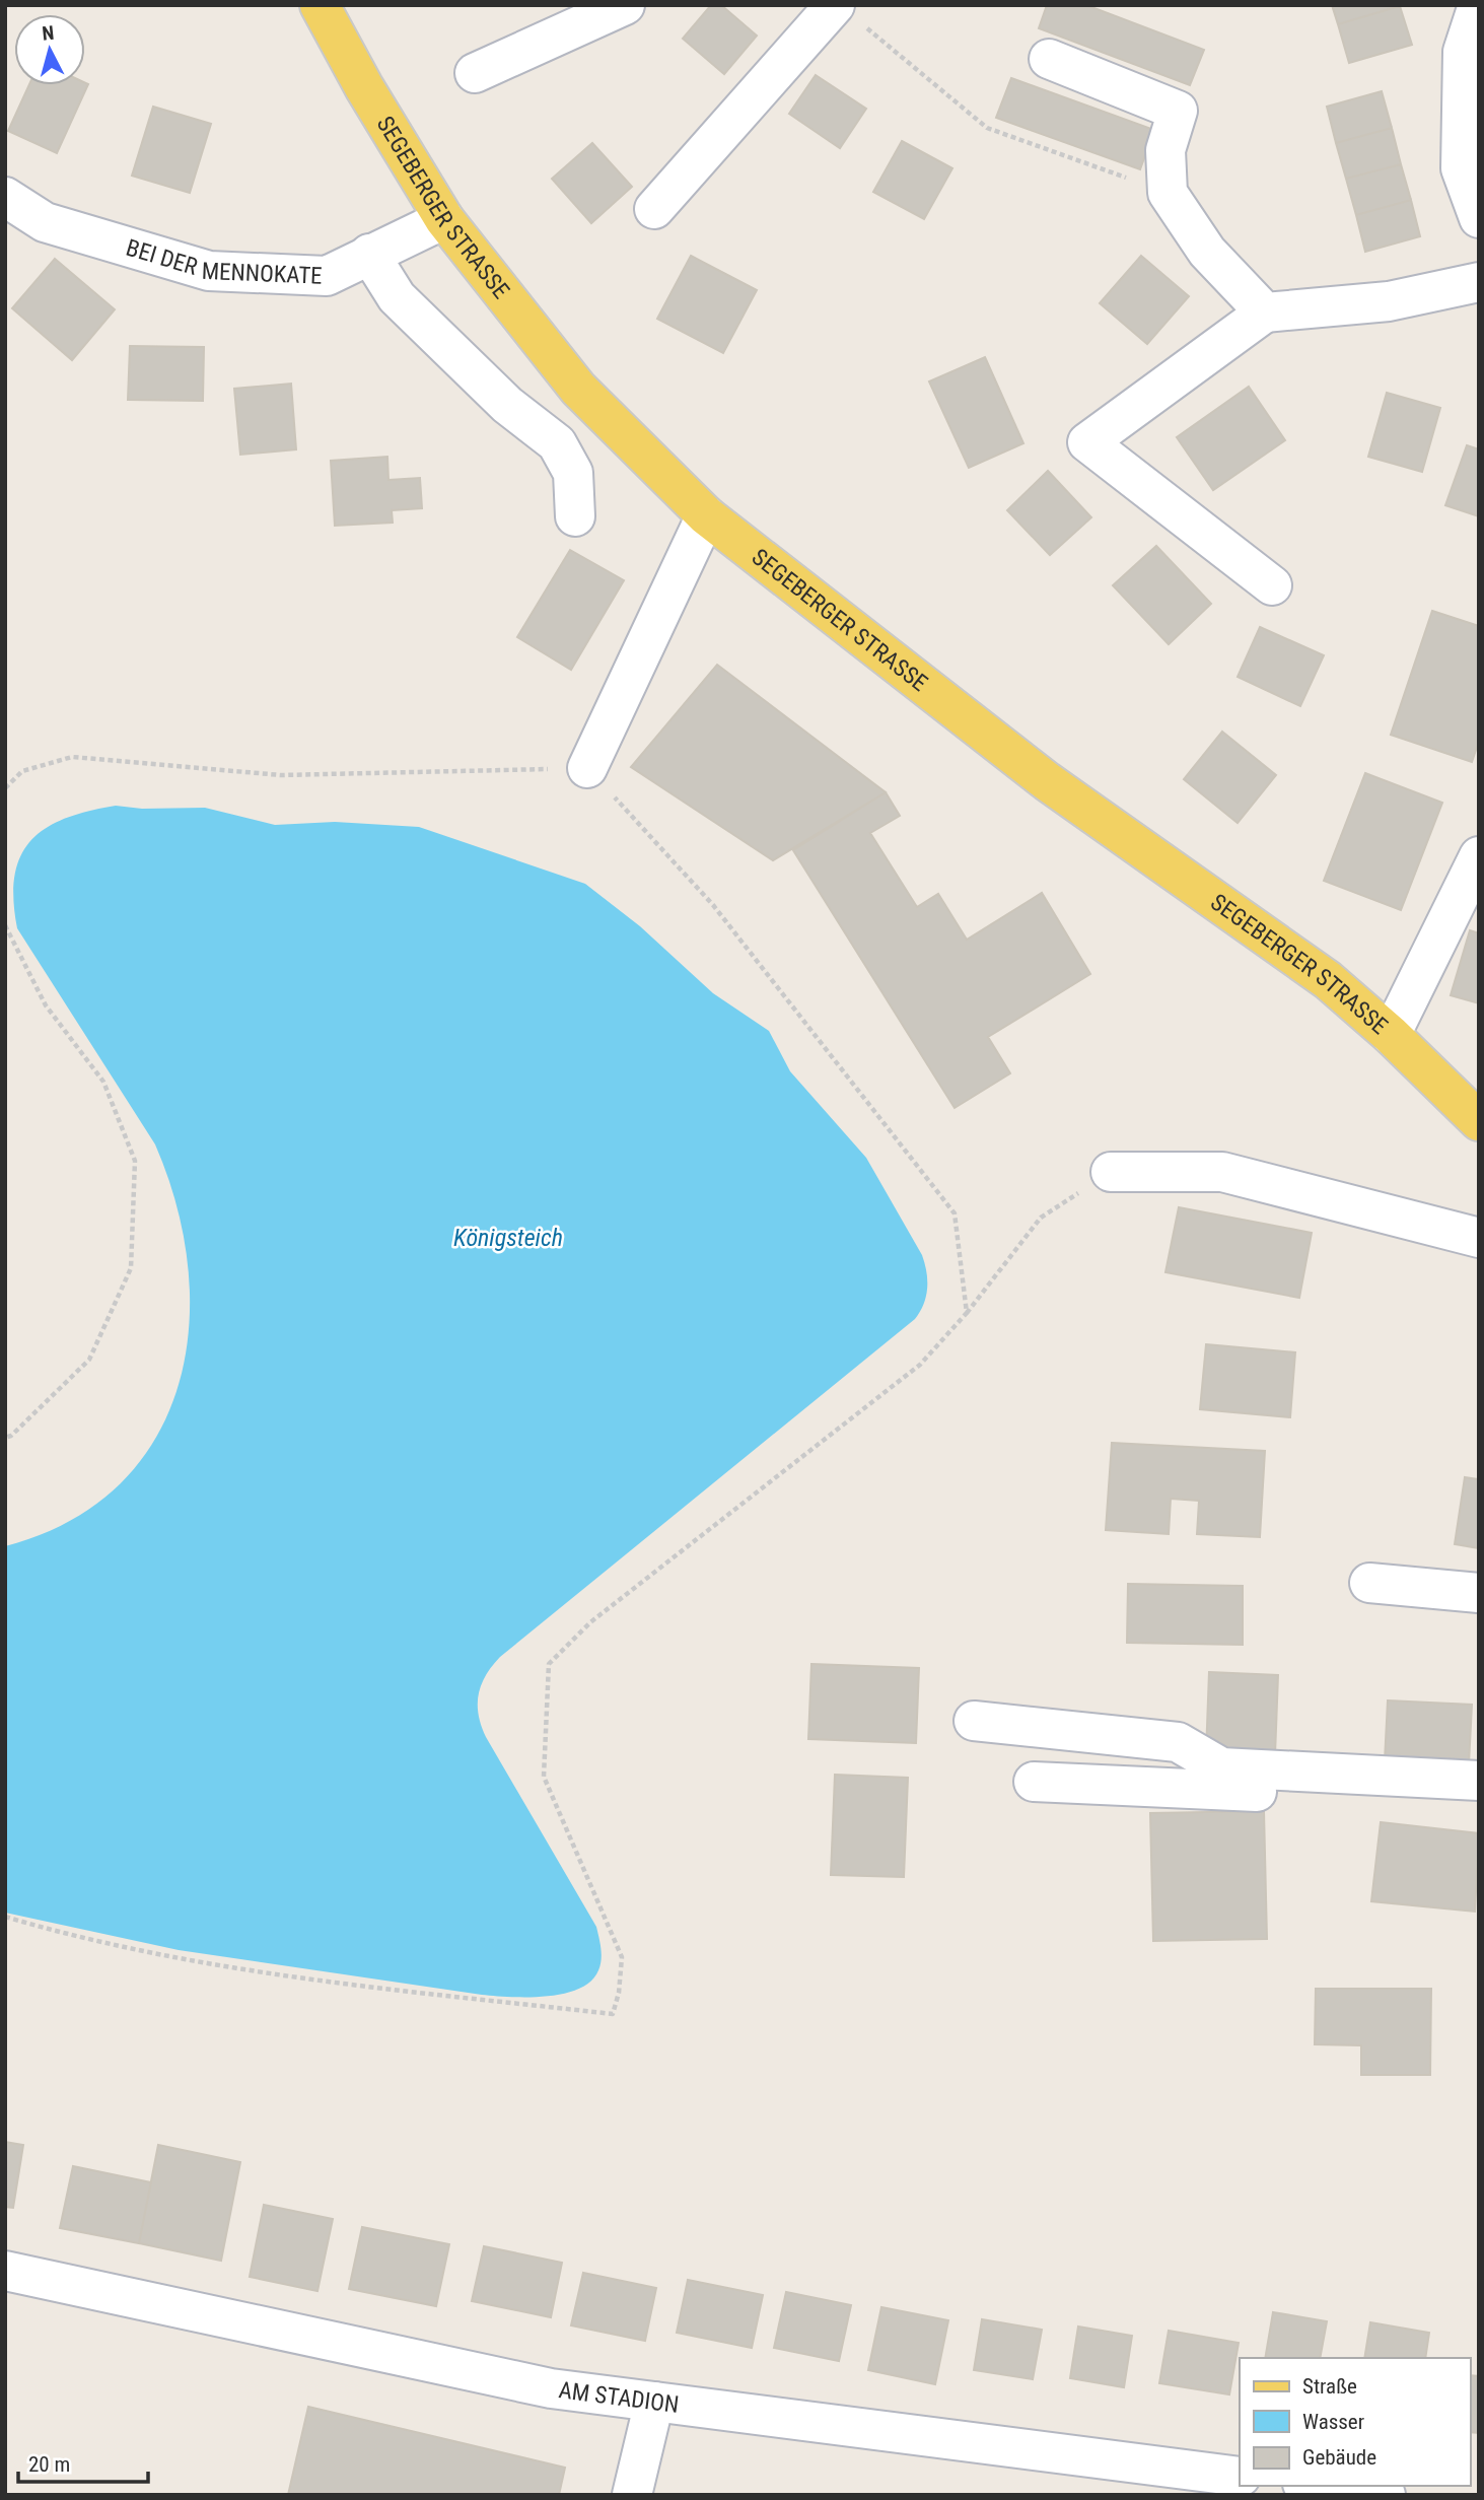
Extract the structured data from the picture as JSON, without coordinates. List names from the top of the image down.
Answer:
{
  "streets": {
    "main road": ["SEGEBERGER STRASSE"],
    "street": ["BEI DER MENNOKATE", "AM STADION"]
  },
  "crossings": [
    ["SEGEBERGER STRASSE", "BEI DER MENNOKATE"]
  ],
  "water": ["Königsteich"],
  "legend": ["Straße", "Wasser", "Gebäude"],
  "scale_bar": "20 m",
  "north": "top"
}
